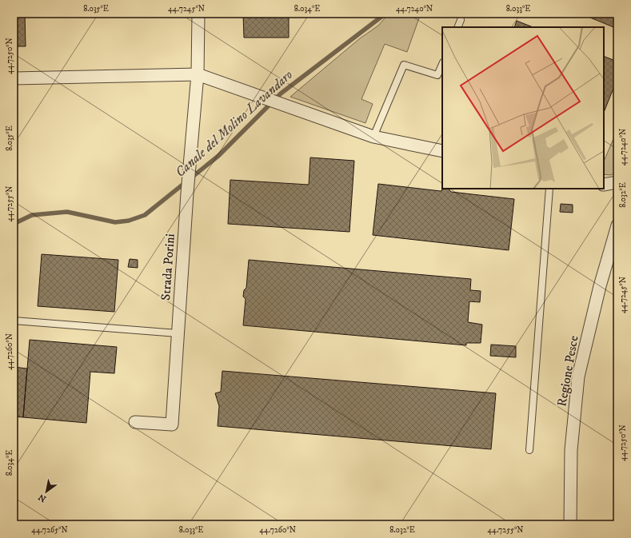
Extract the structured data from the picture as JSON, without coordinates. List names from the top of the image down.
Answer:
{
  "streets": {
    "street": ["Strada Porini", "Regione Pesce"]
  },
  "water": ["Canale del Molino Lavandaro"],
  "north": "bottom left",
  "coordinates": [
    "8.035°E",
    "44.7245°N",
    "8.034°E",
    "44.7240°N",
    "8.033°E",
    "44.7250°N",
    "8.032°E",
    "44.7255°N",
    "44.7260°N",
    "44.7265°N"
  ]
}
